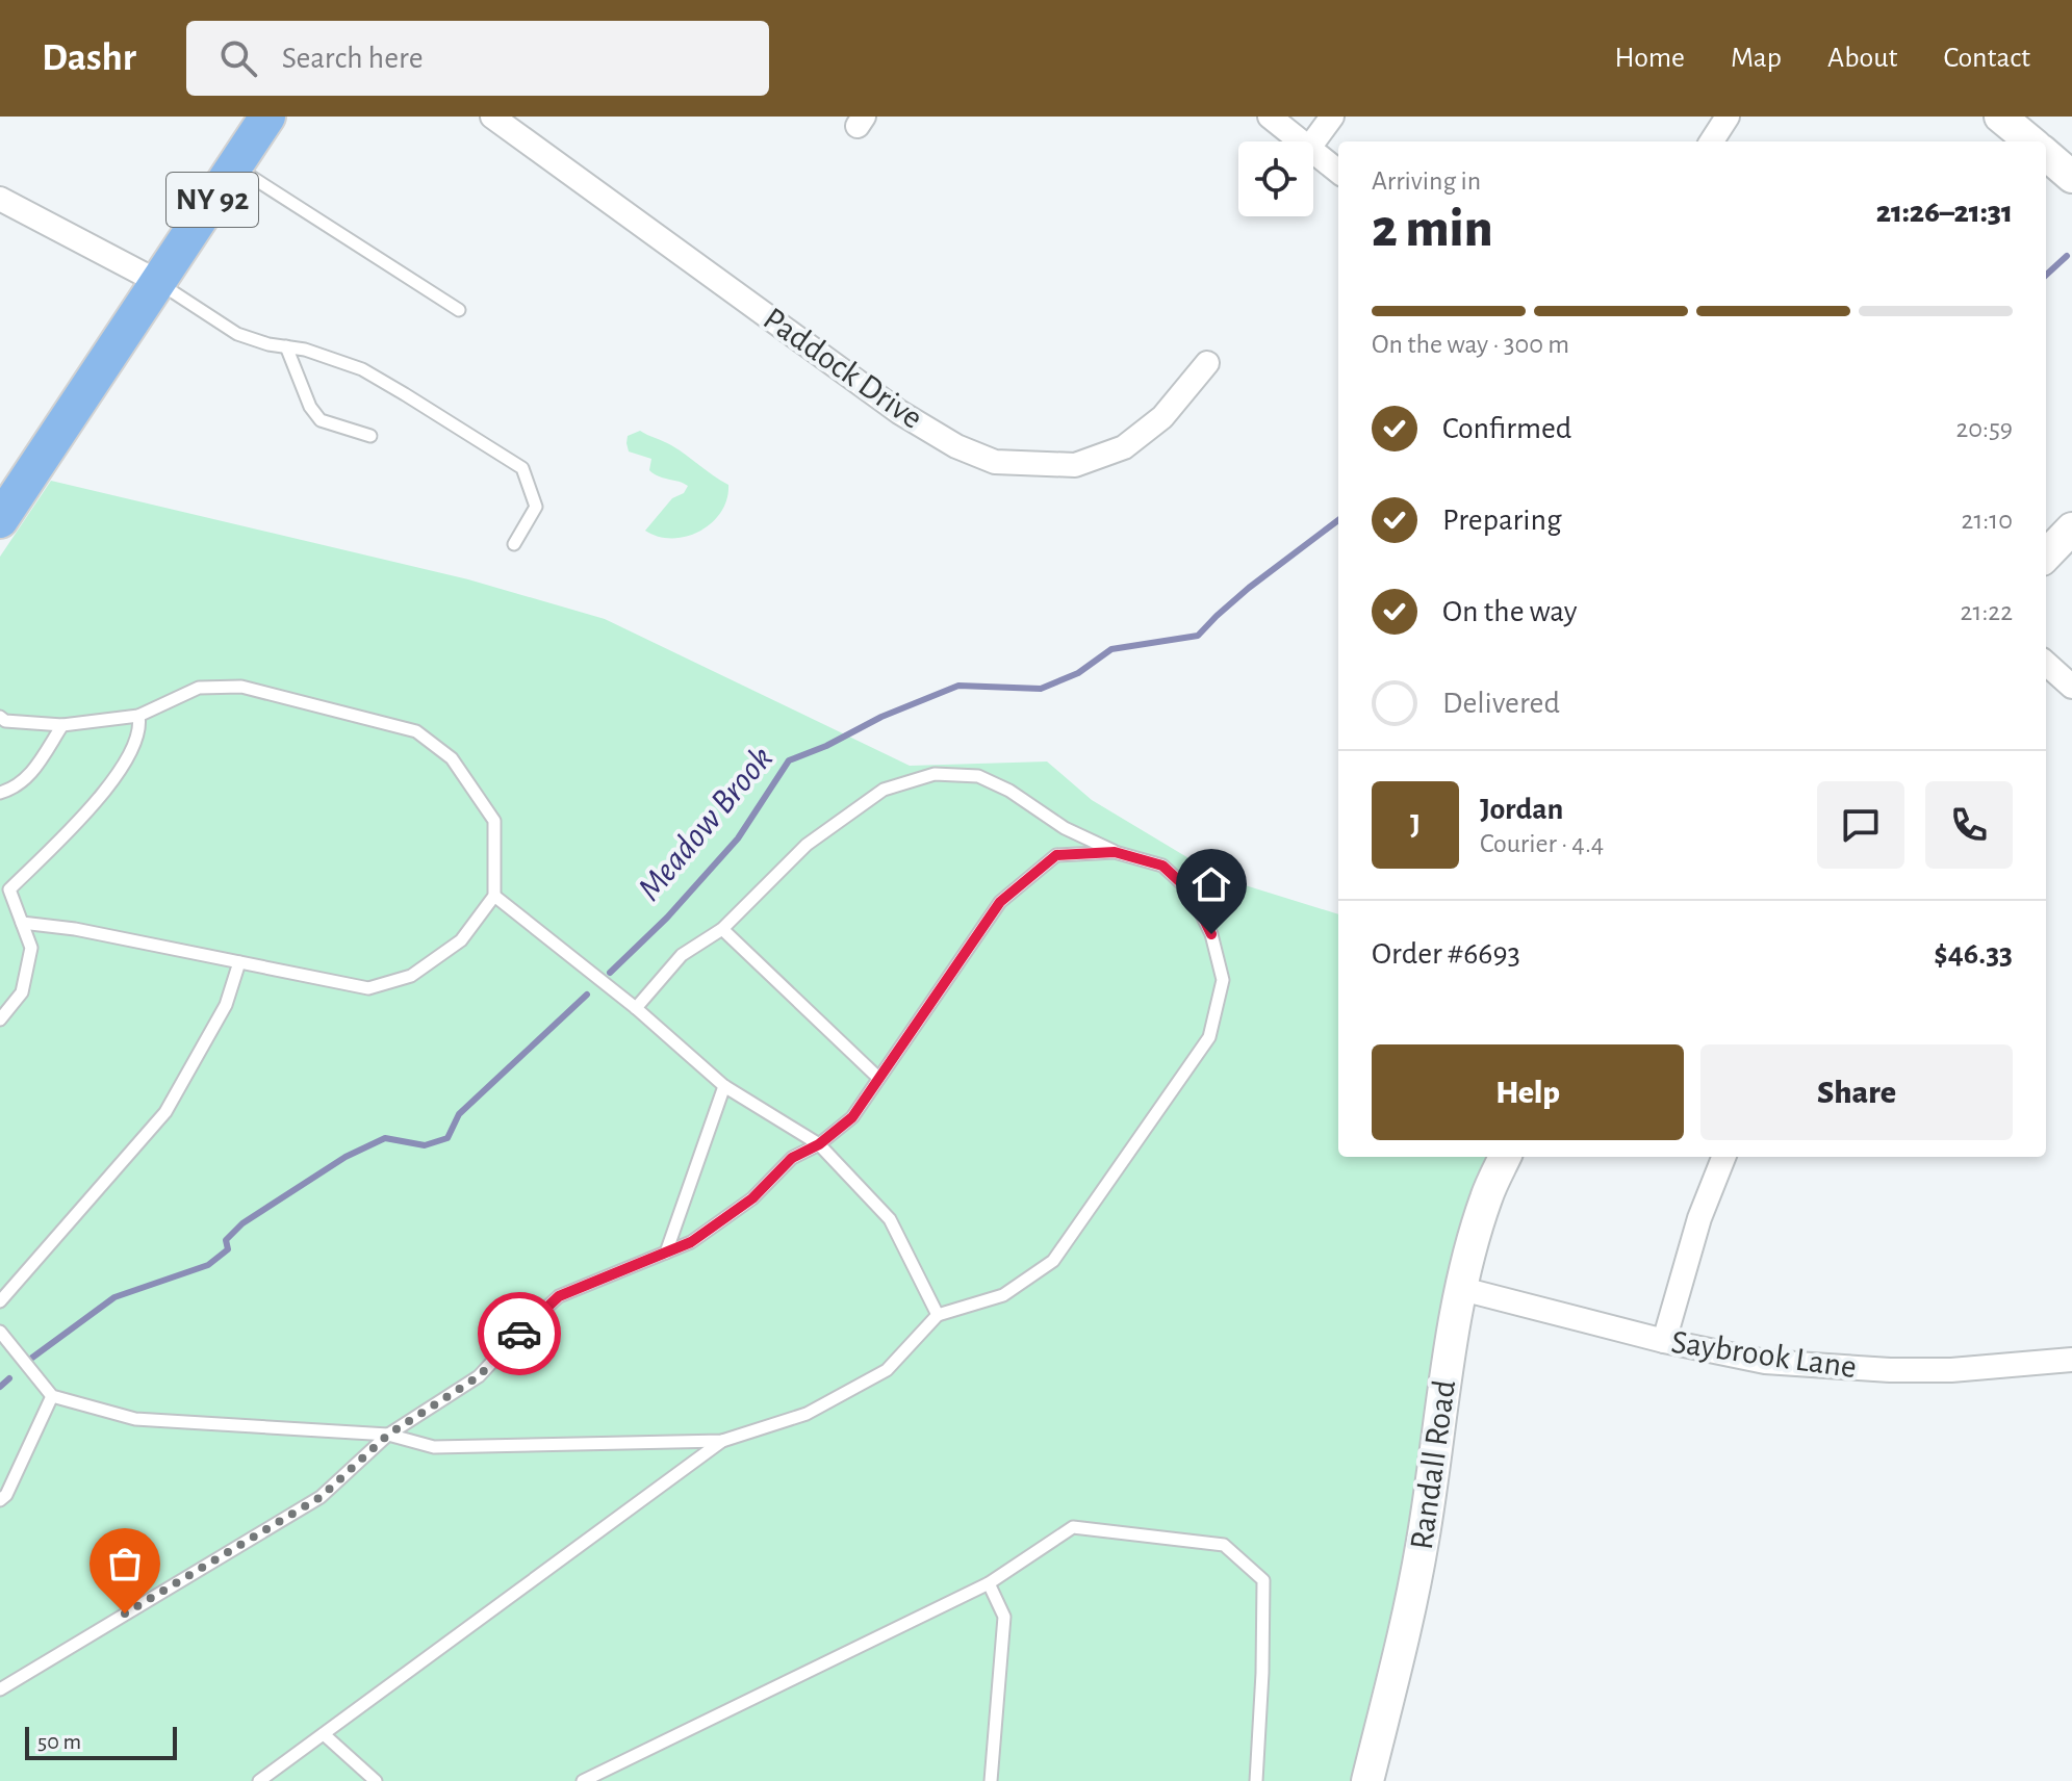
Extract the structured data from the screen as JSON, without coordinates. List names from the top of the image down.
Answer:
{
  "streets": {
    "main road": ["NY 92"],
    "street": ["Paddock Drive", "Saybrook Lane", "Randall Road"]
  },
  "crossings": [
    ["Saybrook Lane", "Randall Road"]
  ],
  "water": ["Meadow Brook"],
  "scale_bar": "50 m",
  "page": {
    "header": "Dashr",
    "search": "Search here",
    "nav": [
      "Home",
      "Map",
      "About",
      "Contact"
    ],
    "heading": ["2 min", "Arriving in", "21:26–21:31"],
    "panel": [
      "Jordan",
      "Courier · 4.4",
      "Order #6693",
      "$46.33"
    ],
    "bar": "On the way · 300 m",
    "list": [
      ["Confirmed", "20:59"],
      ["Preparing", "21:10"],
      ["On the way", "21:22"],
      "Delivered"
    ],
    "round": "J",
    "buttons": ["Help", "Share"],
    "scale": "50 m"
  }
}
